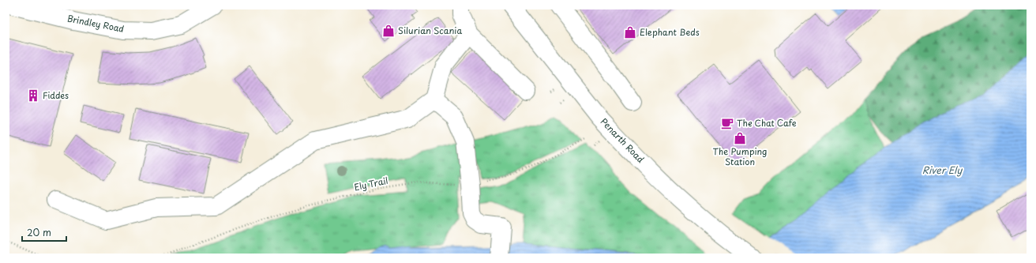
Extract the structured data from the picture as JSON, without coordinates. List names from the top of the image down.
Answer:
{
  "streets": {
    "main road": ["Brindley Road", "Penarth Road"],
    "path": ["Ely Trail"]
  },
  "water": ["River Ely"],
  "places": {
    "shop": ["Silurian Scania", "Elephant Beds", "The Pumping Station"],
    "building": ["Fiddes"],
    "cafe": ["The Chat Cafe"]
  },
  "scale_bar": "20 m"
}
